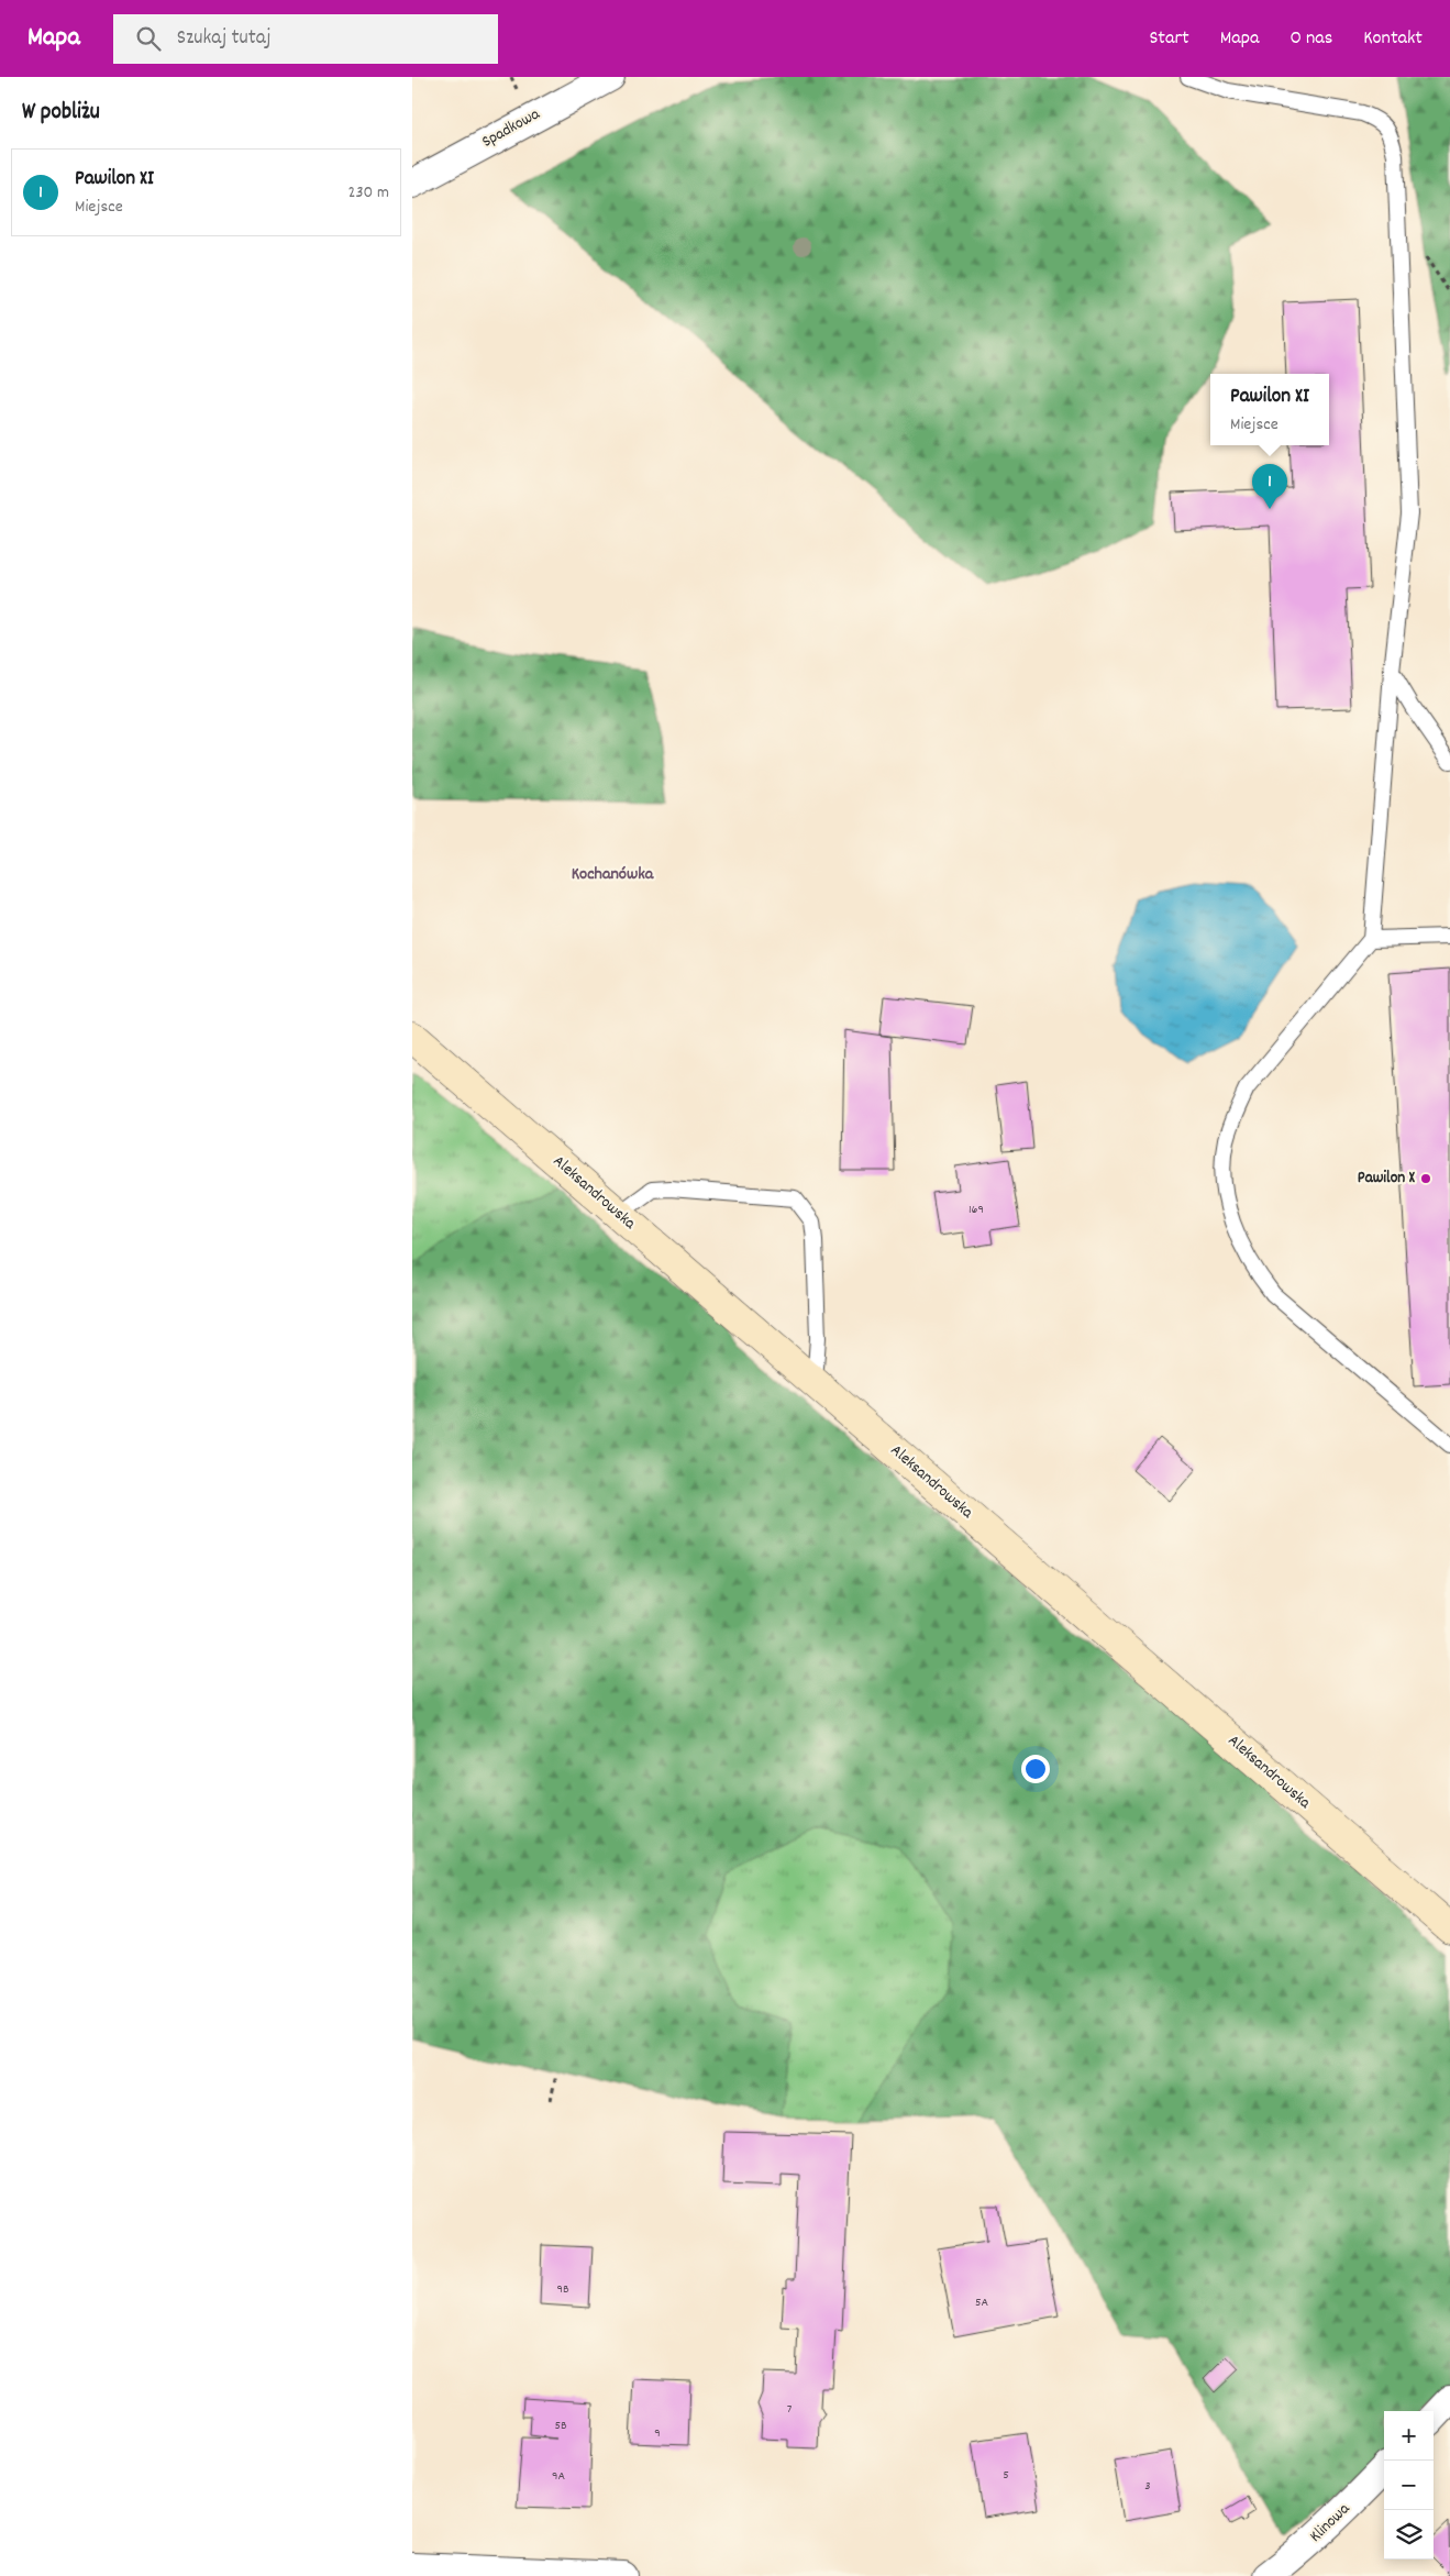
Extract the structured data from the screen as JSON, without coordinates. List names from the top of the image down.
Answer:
{
  "streets": {
    "main road": ["Aleksandrowska"],
    "street": ["Spadkowa", "Klinowa"]
  },
  "districts": ["Kochanówka"],
  "places": ["Pawilon X"],
  "house_numbers": [
    "169",
    "9B",
    "5A",
    "7",
    "5B",
    "9",
    "5",
    "9A",
    "3"
  ],
  "page": {
    "header": "Mapa",
    "search": "Szukaj tutaj",
    "nav": [
      "Start",
      "Mapa",
      "O nas",
      "Kontakt"
    ],
    "heading": "W pobliżu",
    "list": [
      {
        "mark": "1",
        "name": "Pawilon XI",
        "note": "Miejsce",
        "value": "230 m"
      }
    ],
    "popup": ["Pawilon XI", "Miejsce"],
    "pins": "1",
    "map_buttons": ["+", "−"]
  }
}
